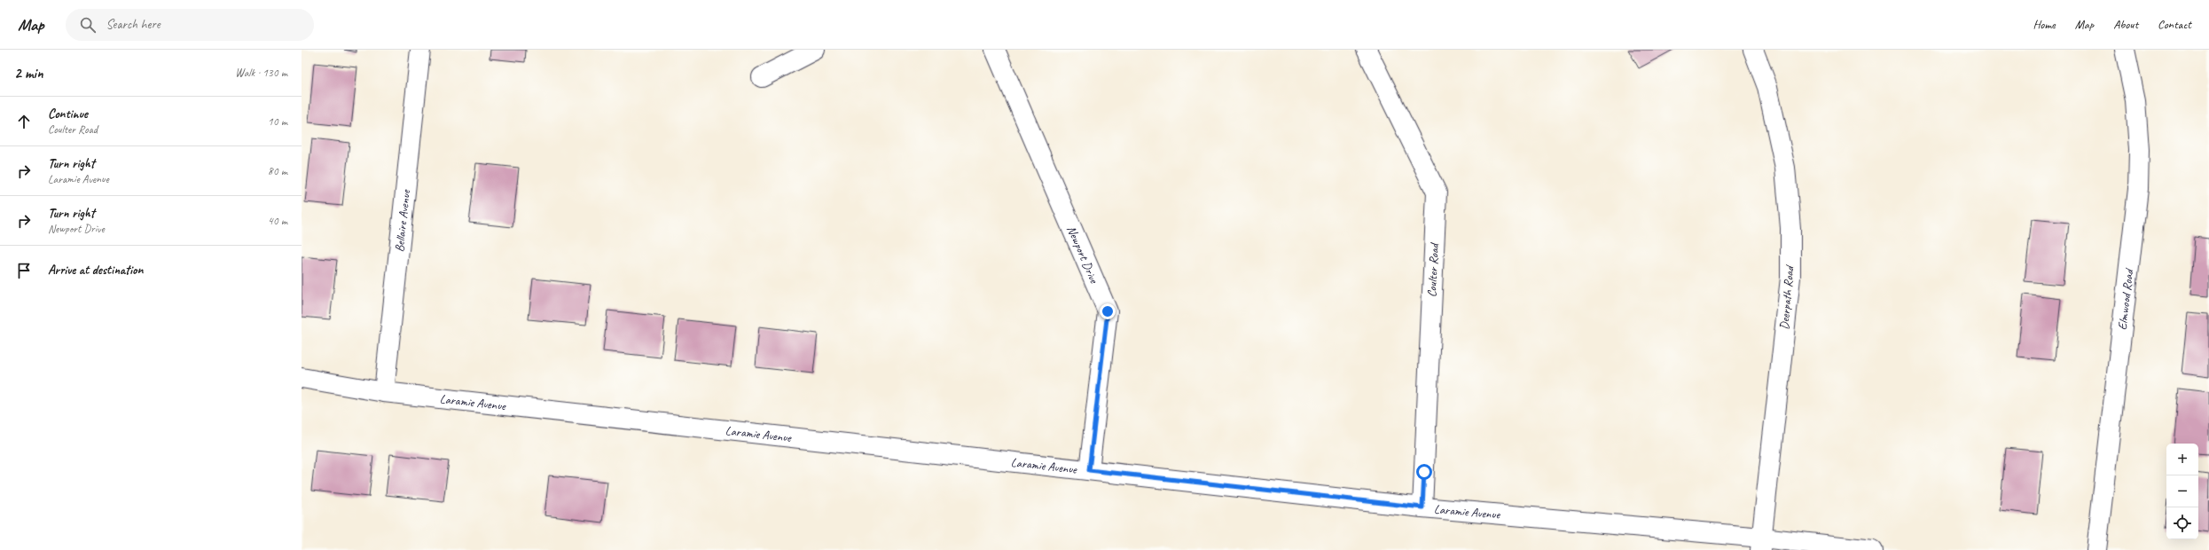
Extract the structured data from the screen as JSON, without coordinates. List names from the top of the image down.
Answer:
{
  "streets": {
    "street": [
      "Bellaire Avenue",
      "Newport Drive",
      "Coulter Road",
      "Deerpath Road",
      "Elmwood Road",
      "Laramie Avenue"
    ]
  },
  "crossings": [
    ["Bellaire Avenue", "Laramie Avenue"],
    ["Newport Drive", "Laramie Avenue"],
    ["Coulter Road", "Laramie Avenue"],
    ["Deerpath Road", "Laramie Avenue"]
  ],
  "page": {
    "header": "Map",
    "search": "Search here",
    "nav": [
      "Home",
      "Map",
      "About",
      "Contact"
    ],
    "heading": ["2 min", "Walk · 130 m"],
    "list": [
      ["Continue", "Coulter Road", "10 m"],
      ["Turn right", "Laramie Avenue", "80 m"],
      ["Turn right", "Newport Drive", "40 m"],
      "Arrive at destination"
    ],
    "map_buttons": ["+", "−"]
  }
}
